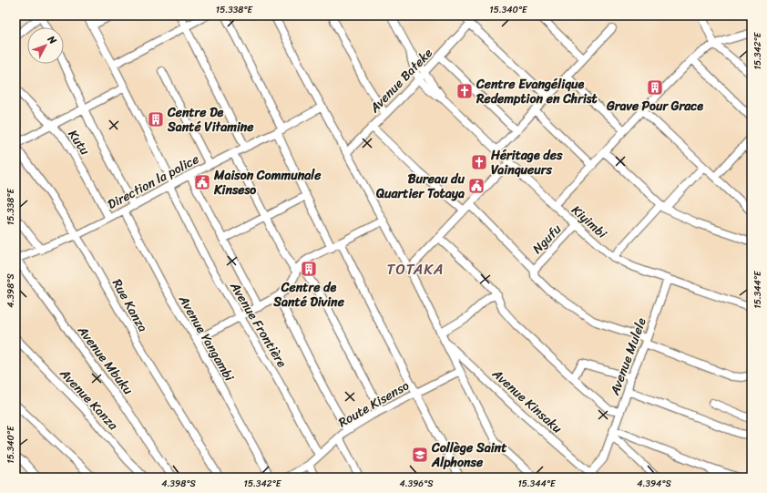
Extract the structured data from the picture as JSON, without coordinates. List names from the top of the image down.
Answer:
{
  "streets": {
    "street": [
      "Avenue Bateke",
      "Kutu",
      "Direction la police",
      "Kiyimbi",
      "Ngufu",
      "Rue Kanza",
      "Avenue Frontière",
      "Avenue Yangambi",
      "Avenue Mulele",
      "Avenue Mbuku",
      "Avenue Kanza",
      "Avenue Kinsaku",
      "Route Kisenso"
    ]
  },
  "crossings": [
    ["Kutu", "Direction la police"],
    ["Direction la police", "Rue Kanza"],
    ["Direction la police", "Avenue Frontière"],
    ["Direction la police", "Avenue Yangambi"],
    ["Direction la police", "Avenue Mbuku"],
    ["Kiyimbi", "Ngufu"],
    ["Kiyimbi", "Avenue Mulele"],
    ["Avenue Frontière", "Route Kisenso"],
    ["Avenue Mulele", "Avenue Kinsaku"]
  ],
  "districts": ["TOTAKA"],
  "places": {
    "building": ["Grave Pour Grace", "Centre De Santé Vitamine", "Centre de Santé Divine"],
    "church": ["Centre Evangélique Redemption en Christ", "Héritage des Vainqueurs"],
    "public building": ["Maison Communale Kinseso", "Bureau du Quartier Totaya"],
    "school or university": ["Collège Saint Alphonse"]
  },
  "north": "top right",
  "coordinates": [
    "15.338°E",
    "15.340°E",
    "15.342°E",
    "15.344°E",
    "4.398°S",
    "4.396°S",
    "4.394°S"
  ]
}
